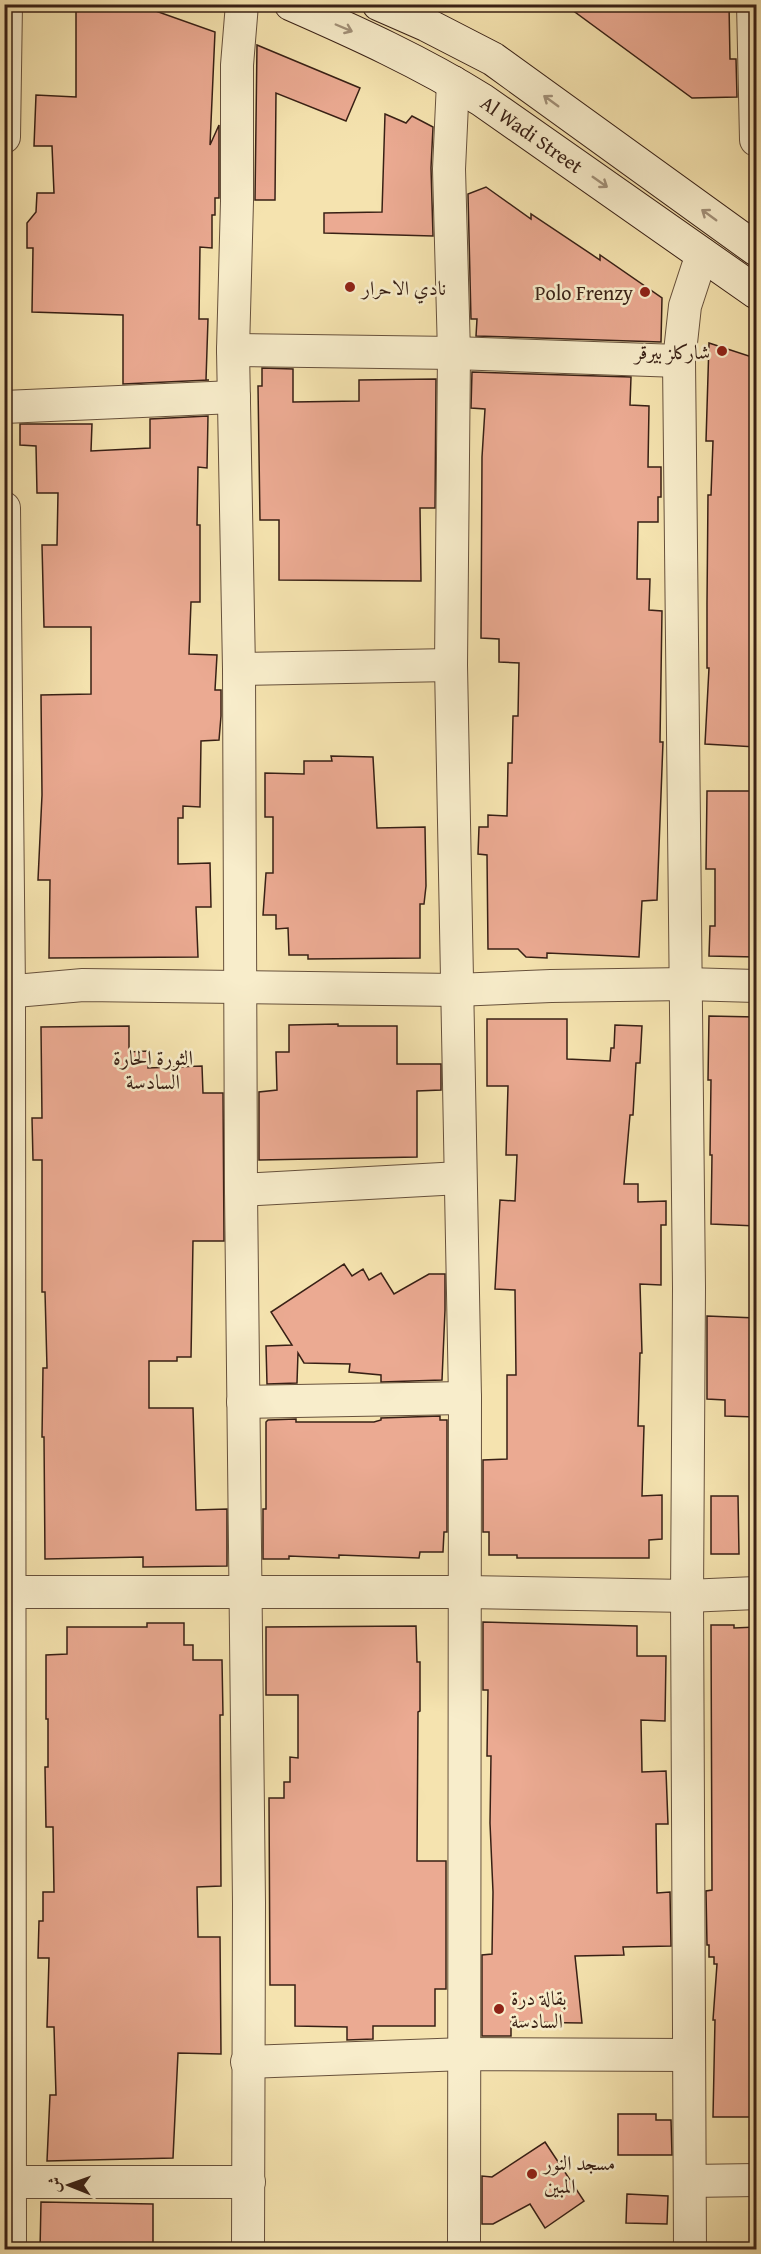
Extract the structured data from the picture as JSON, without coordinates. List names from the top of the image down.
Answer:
{
  "streets": {
    "main road": ["Al Wadi Street"]
  },
  "districts": ["الثورة الحارة السادسة"],
  "places": [
    "نادي الاحرار",
    "Polo Frenzy",
    "شاركلز بيرقر",
    "بقالة درة السادسة",
    "مسجد النور المبين"
  ],
  "north": "left"
}
